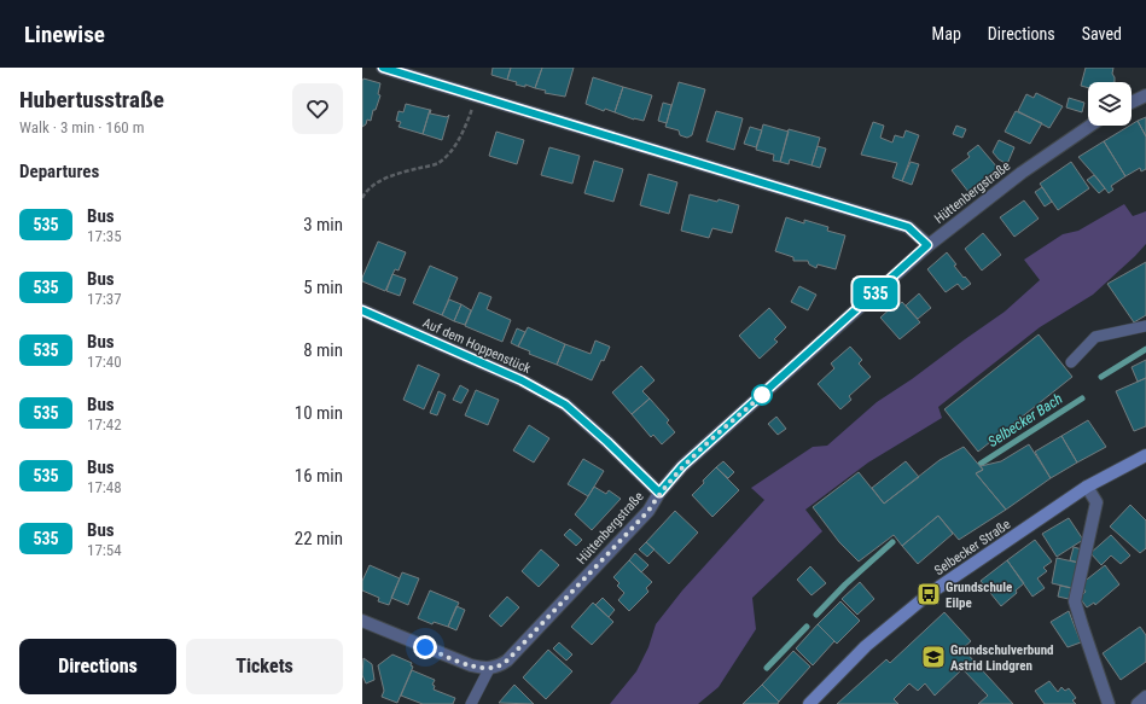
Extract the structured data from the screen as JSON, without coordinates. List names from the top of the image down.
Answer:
{
  "streets": {
    "main road": ["Selbecker Straße"],
    "street": ["Hüttenbergstraße", "Auf dem Hoppenstück"]
  },
  "crossings": [
    ["Hüttenbergstraße", "Auf dem Hoppenstück"]
  ],
  "water": ["Selbecker Bach"],
  "places": {
    "bus stop": ["Grundschule Eilpe"],
    "school or university": ["Grundschulverbund Astrid Lindgren"]
  },
  "lines": ["bus line 535"],
  "page": {
    "header": "Linewise",
    "nav": ["Map", "Directions", "Saved"],
    "heading": [
      ["Hubertusstraße", "Walk · 3 min · 160 m"],
      "Departures"
    ],
    "on_map": "535",
    "list": [
      {
        "mark": "535",
        "name": "Bus",
        "note": "17:35",
        "value": "3 min"
      },
      {
        "mark": "535",
        "name": "Bus",
        "note": "17:37",
        "value": "5 min"
      },
      {
        "mark": "535",
        "name": "Bus",
        "note": "17:40",
        "value": "8 min"
      },
      {
        "mark": "535",
        "name": "Bus",
        "note": "17:42",
        "value": "10 min"
      },
      {
        "mark": "535",
        "name": "Bus",
        "note": "17:48",
        "value": "16 min"
      },
      {
        "mark": "535",
        "name": "Bus",
        "note": "17:54",
        "value": "22 min"
      }
    ],
    "buttons": ["Directions", "Tickets"]
  }
}
